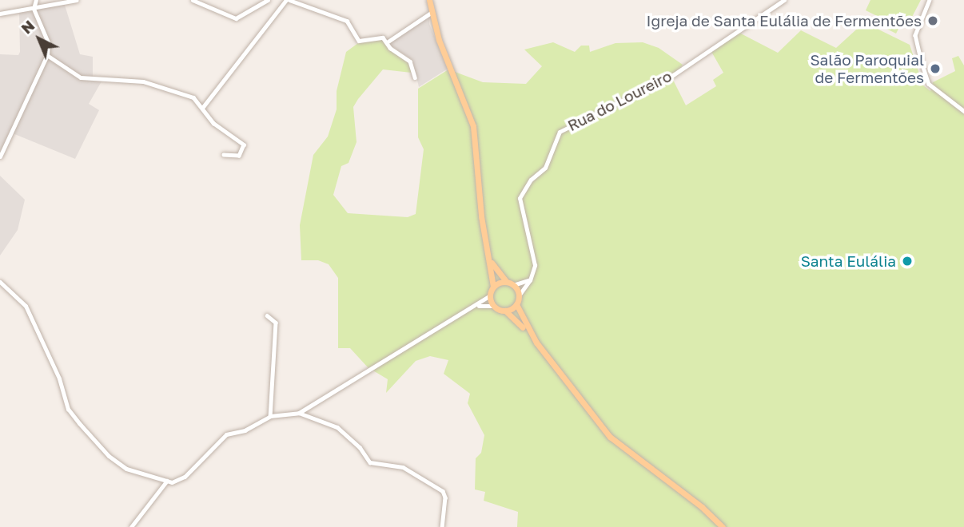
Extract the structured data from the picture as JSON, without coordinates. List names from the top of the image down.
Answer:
{
  "streets": {
    "street": ["Rua do Loureiro"]
  },
  "places": ["Igreja de Santa Eulália de Fermentões", "Salão Paroquial de Fermentões", "Santa Eulália"],
  "north": "top left"
}
